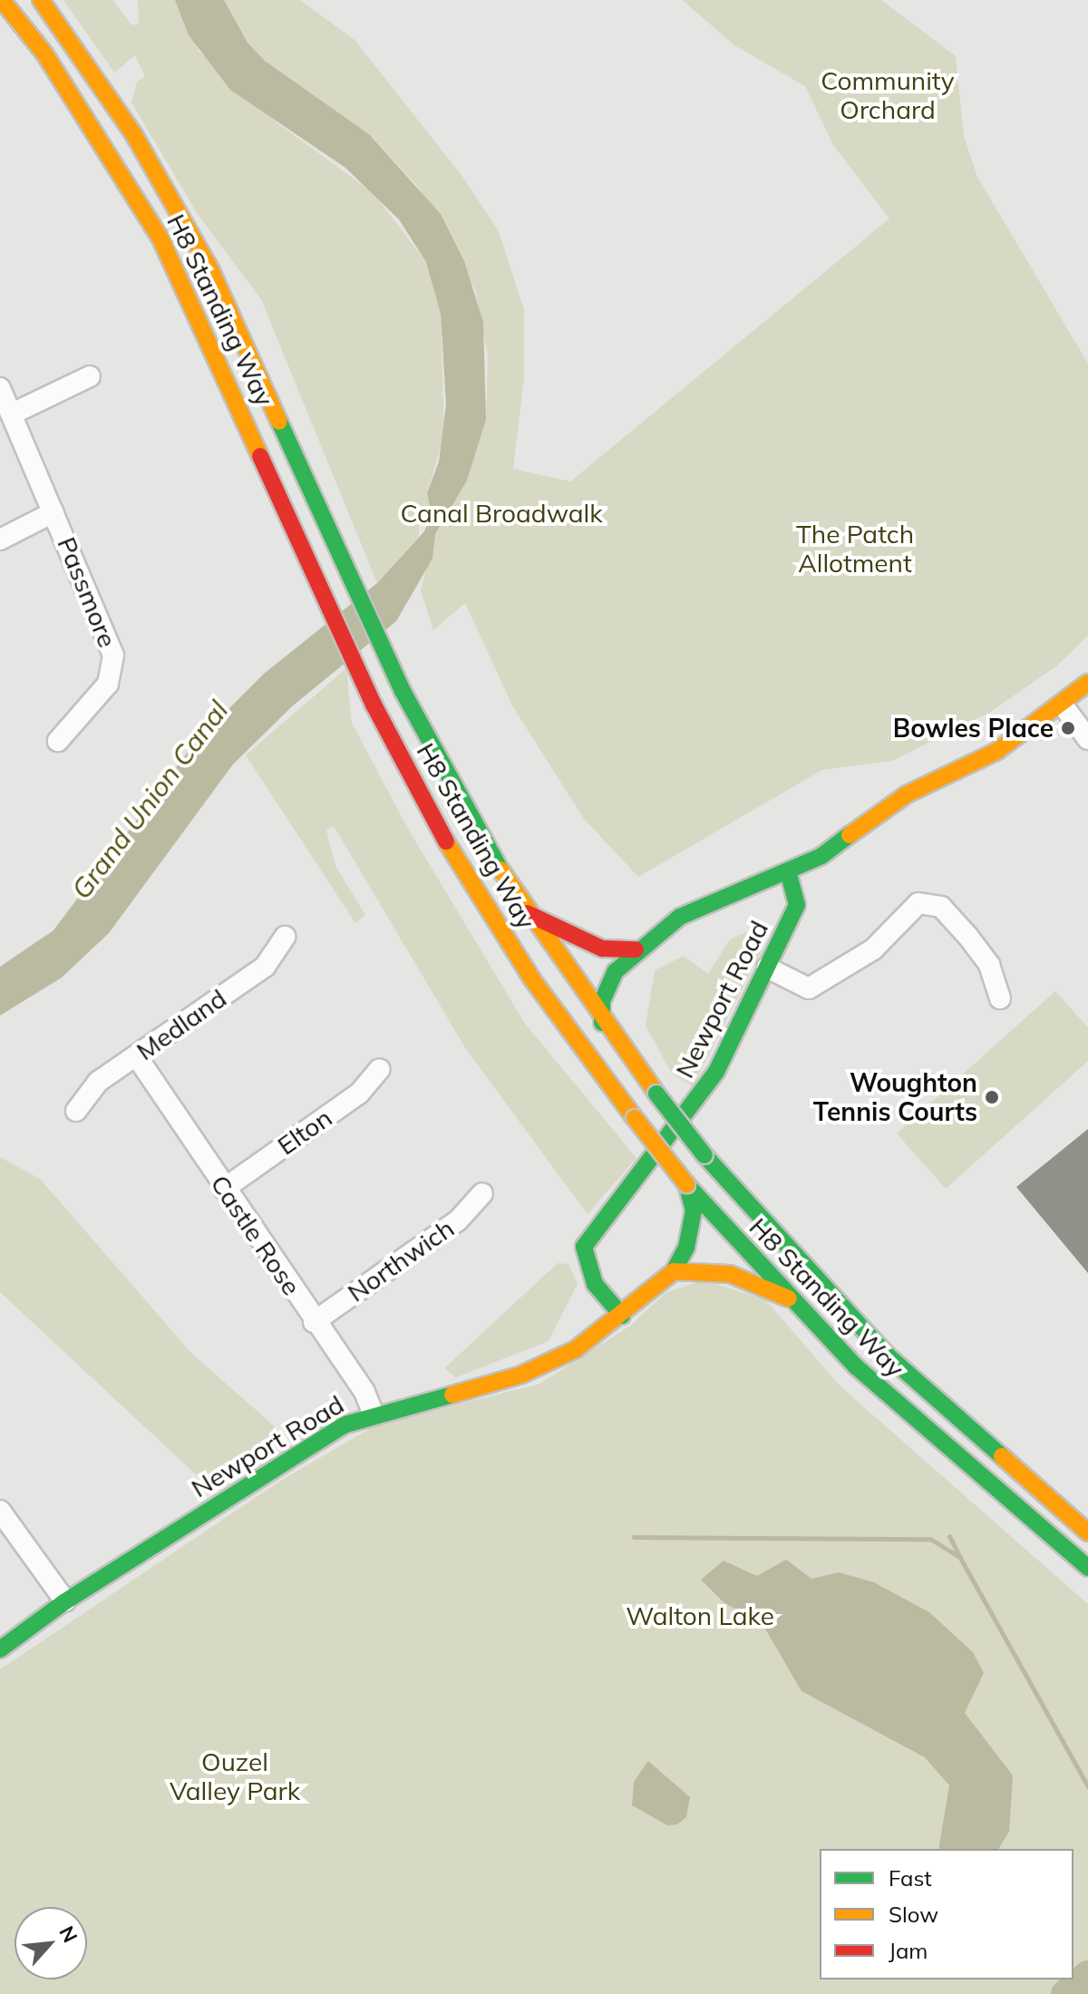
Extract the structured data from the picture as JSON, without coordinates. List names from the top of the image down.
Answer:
{
  "streets": {
    "main road": ["H8 Standing Way", "Newport Road"],
    "street": [
      "Passmore",
      "Medland",
      "Elton",
      "Castle Rose",
      "Northwich"
    ]
  },
  "crossings": [
    ["H8 Standing Way", "Newport Road"],
    ["Newport Road", "Castle Rose"],
    ["Medland", "Castle Rose"],
    ["Elton", "Castle Rose"],
    ["Castle Rose", "Northwich"]
  ],
  "water": ["Grand Union Canal"],
  "parks": [
    "Community Orchard",
    "Canal Broadwalk",
    "The Patch Allotment",
    "Walton Lake",
    "Ouzel Valley Park"
  ],
  "places": ["Bowles Place", "Woughton Tennis Courts"],
  "legend": ["Fast", "Slow", "Jam"],
  "north": "top right"
}
